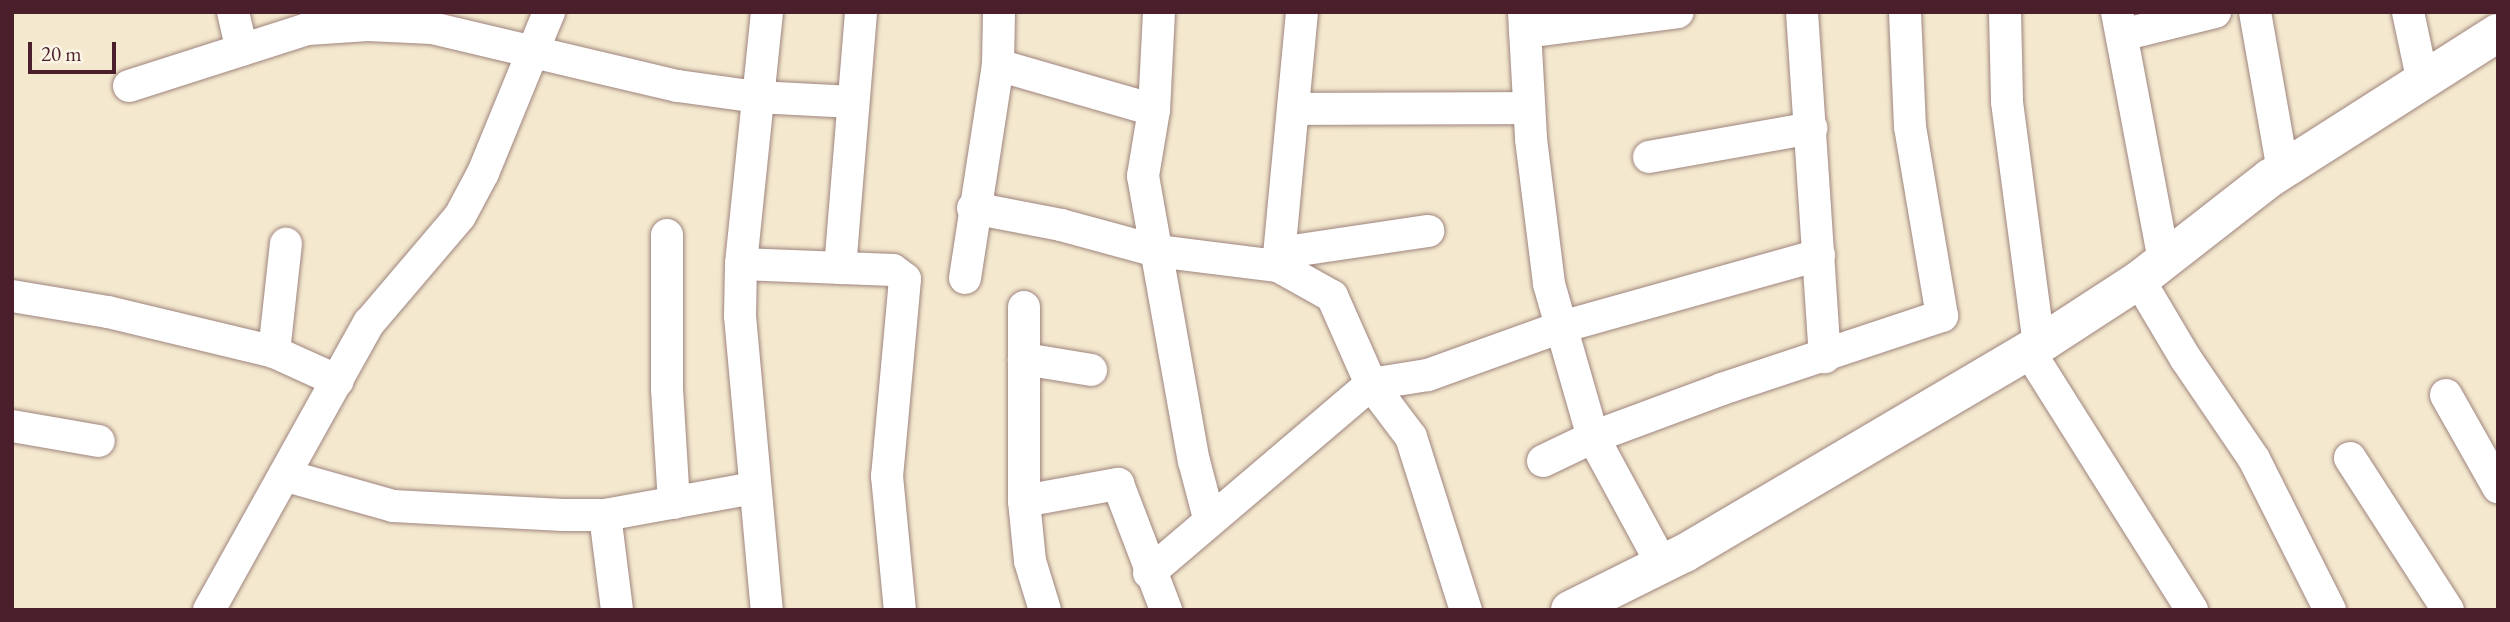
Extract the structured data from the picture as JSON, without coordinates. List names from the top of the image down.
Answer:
{
  "scale_bar": "20 m"
}
